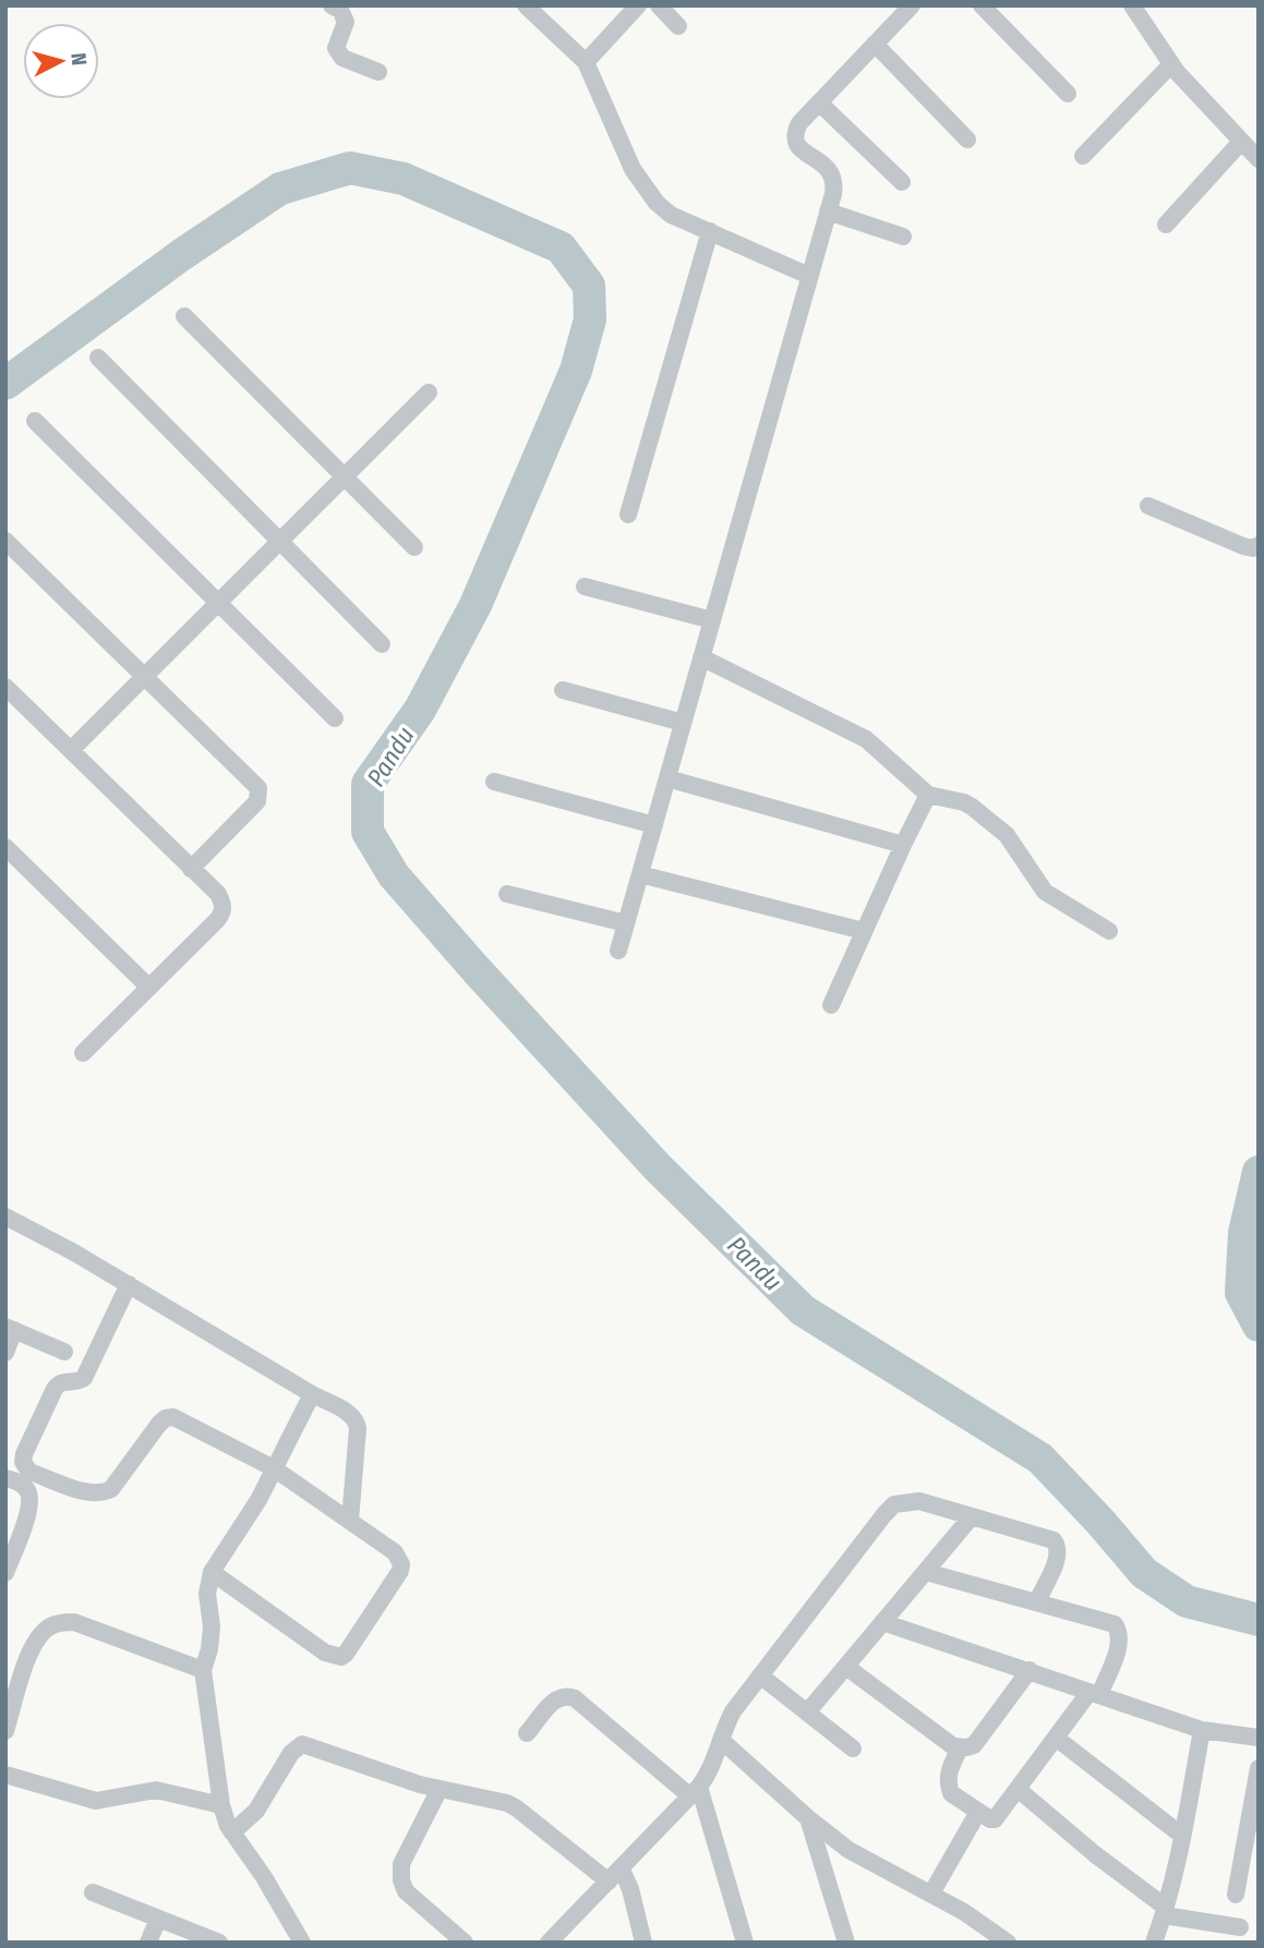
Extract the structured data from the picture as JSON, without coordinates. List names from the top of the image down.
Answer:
{
  "water": ["Pandu"],
  "north": "right"
}
